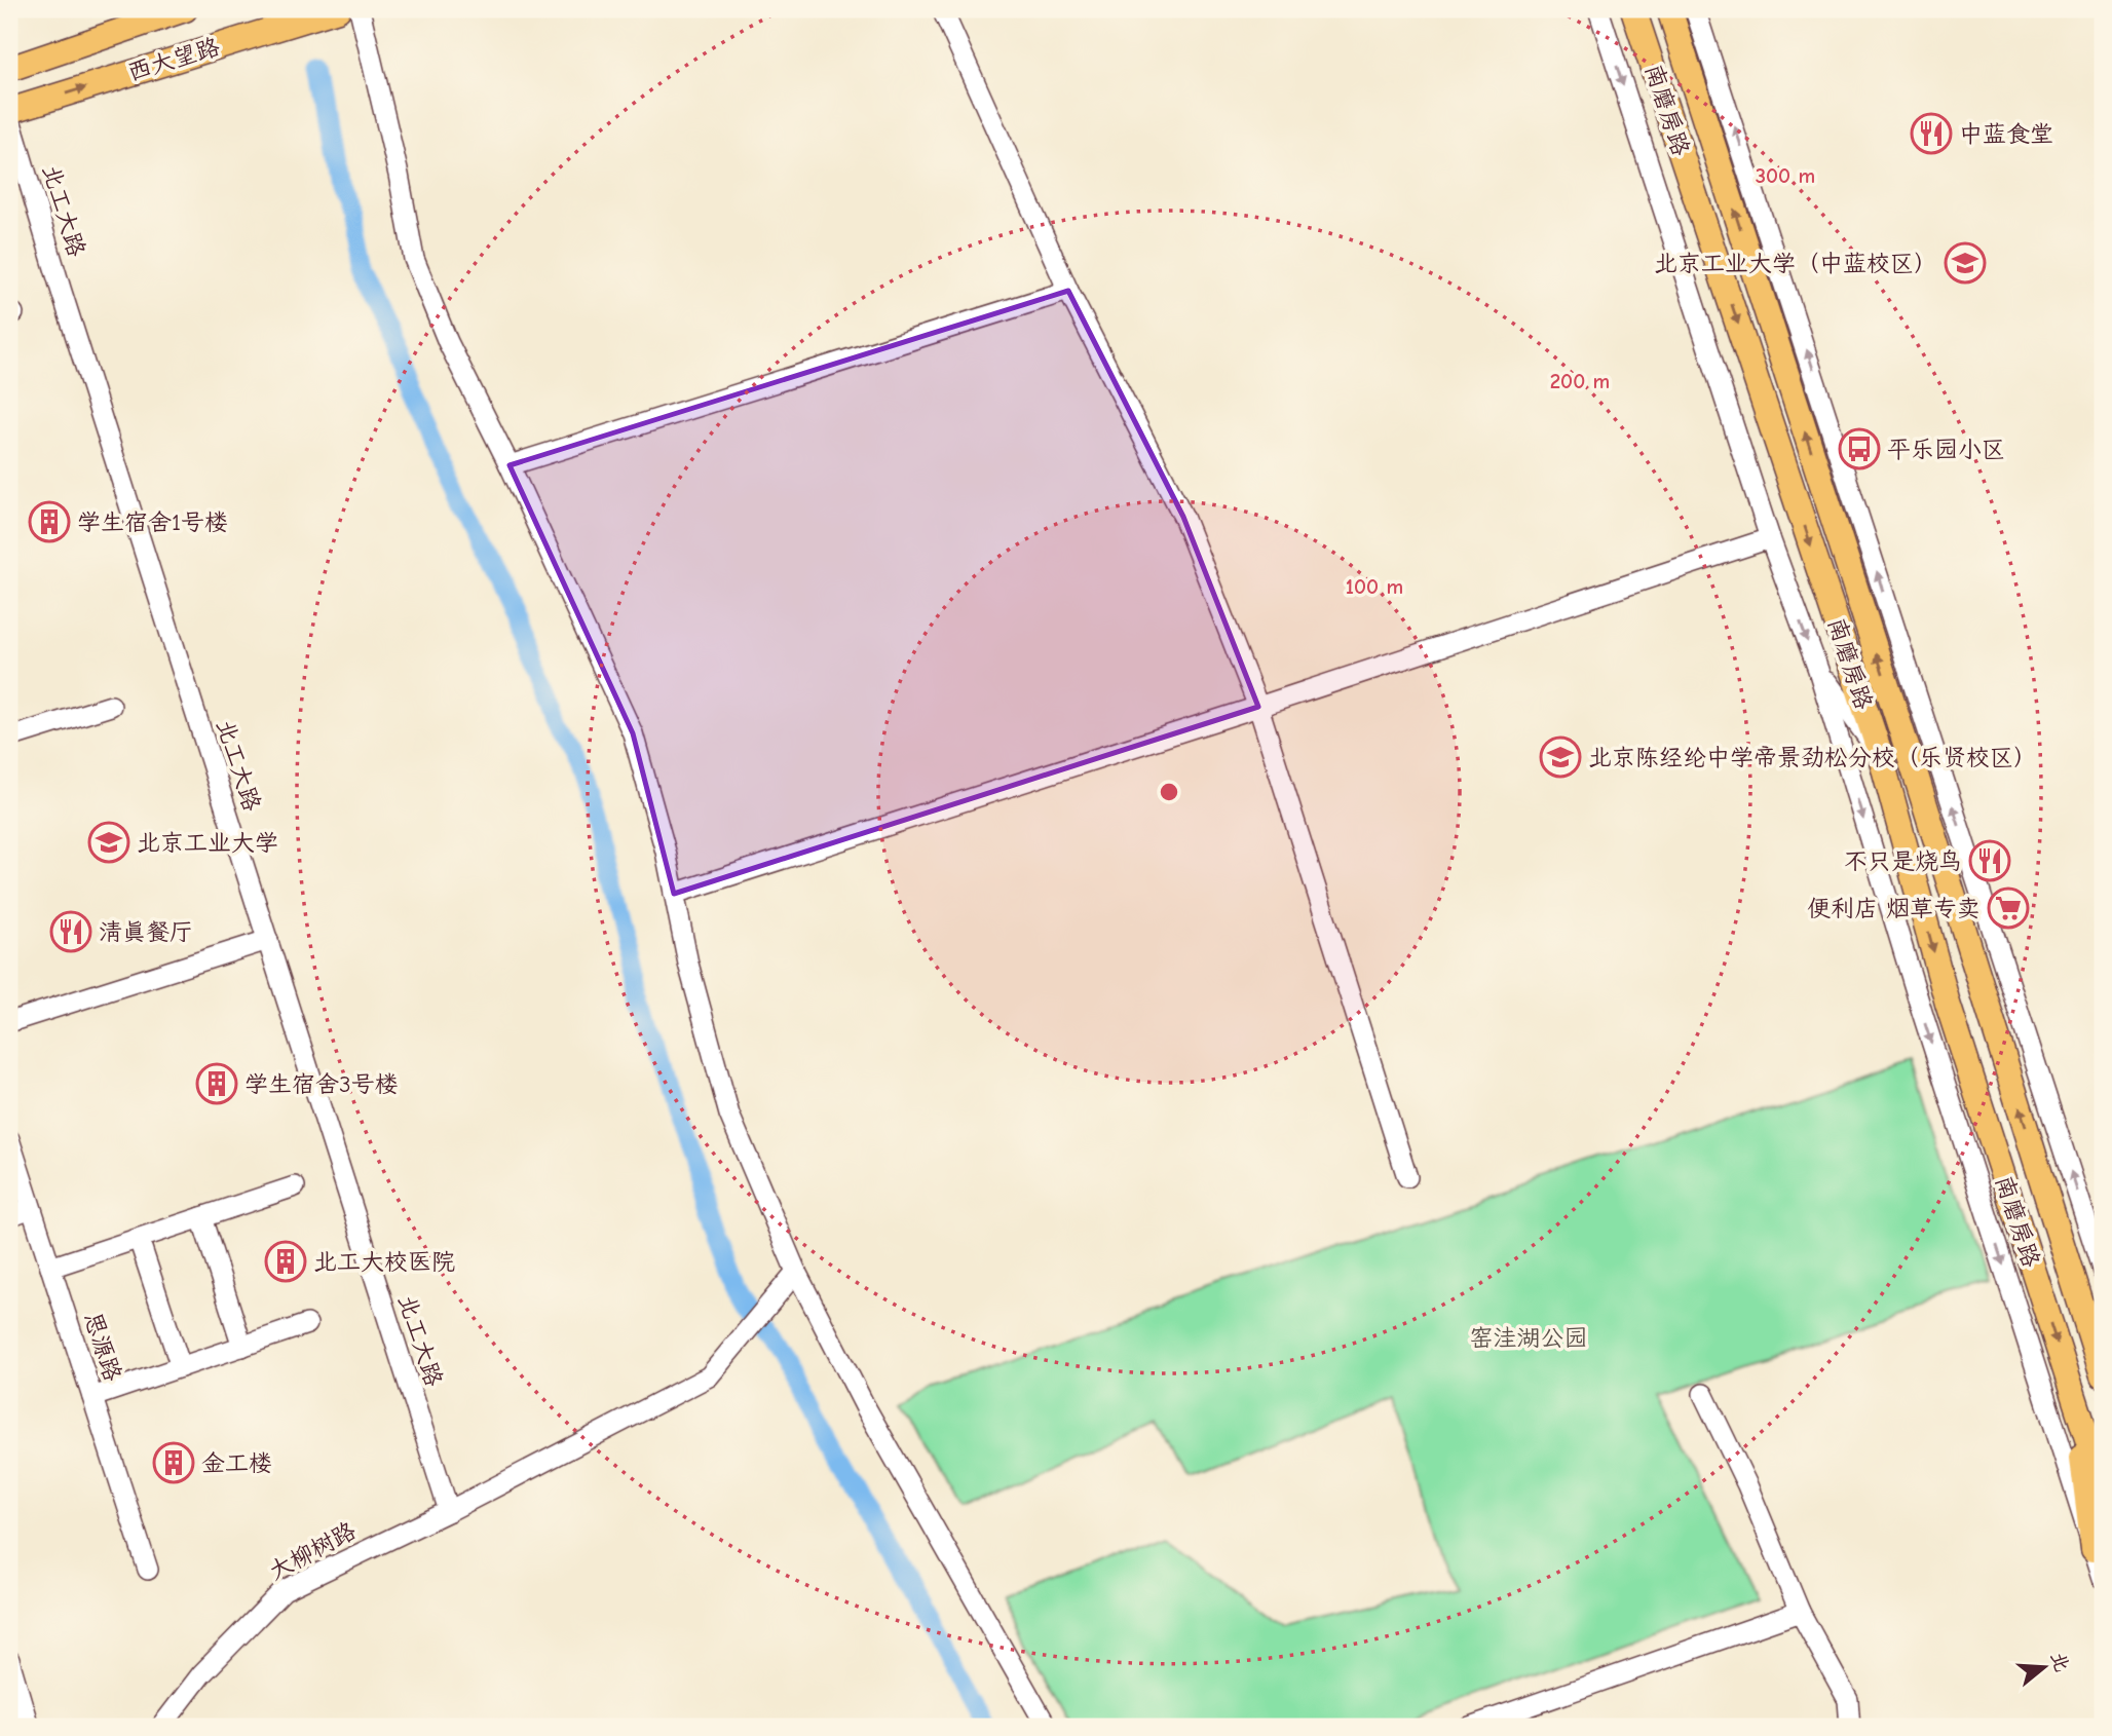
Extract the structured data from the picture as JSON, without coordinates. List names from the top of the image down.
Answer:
{
  "streets": {
    "main road": ["西大望路", "南磨房路"],
    "street": ["北工大路", "思源路", "大柳树路"]
  },
  "crossings": [
    ["西大望路", "北工大路"],
    ["北工大路", "大柳树路"]
  ],
  "parks": ["窑洼湖公园"],
  "places": {
    "restaurant": ["中蓝食堂", "不只是烧鸟", "清真餐厅"],
    "school or university": ["北京工业大学（中蓝校区）", "北京陈经纶中学帝景劲松分校（乐贤校区）", "北京工业大学"],
    "bus stop": ["平乐园小区"],
    "building": [
      "学生宿舍1号楼",
      "学生宿舍3号楼",
      "北工大校医院",
      "金工楼"
    ],
    "supermarket": ["便利店 烟草专卖"]
  },
  "north": "right",
  "rings": ["300 m", "200 m", "100 m"]
}
